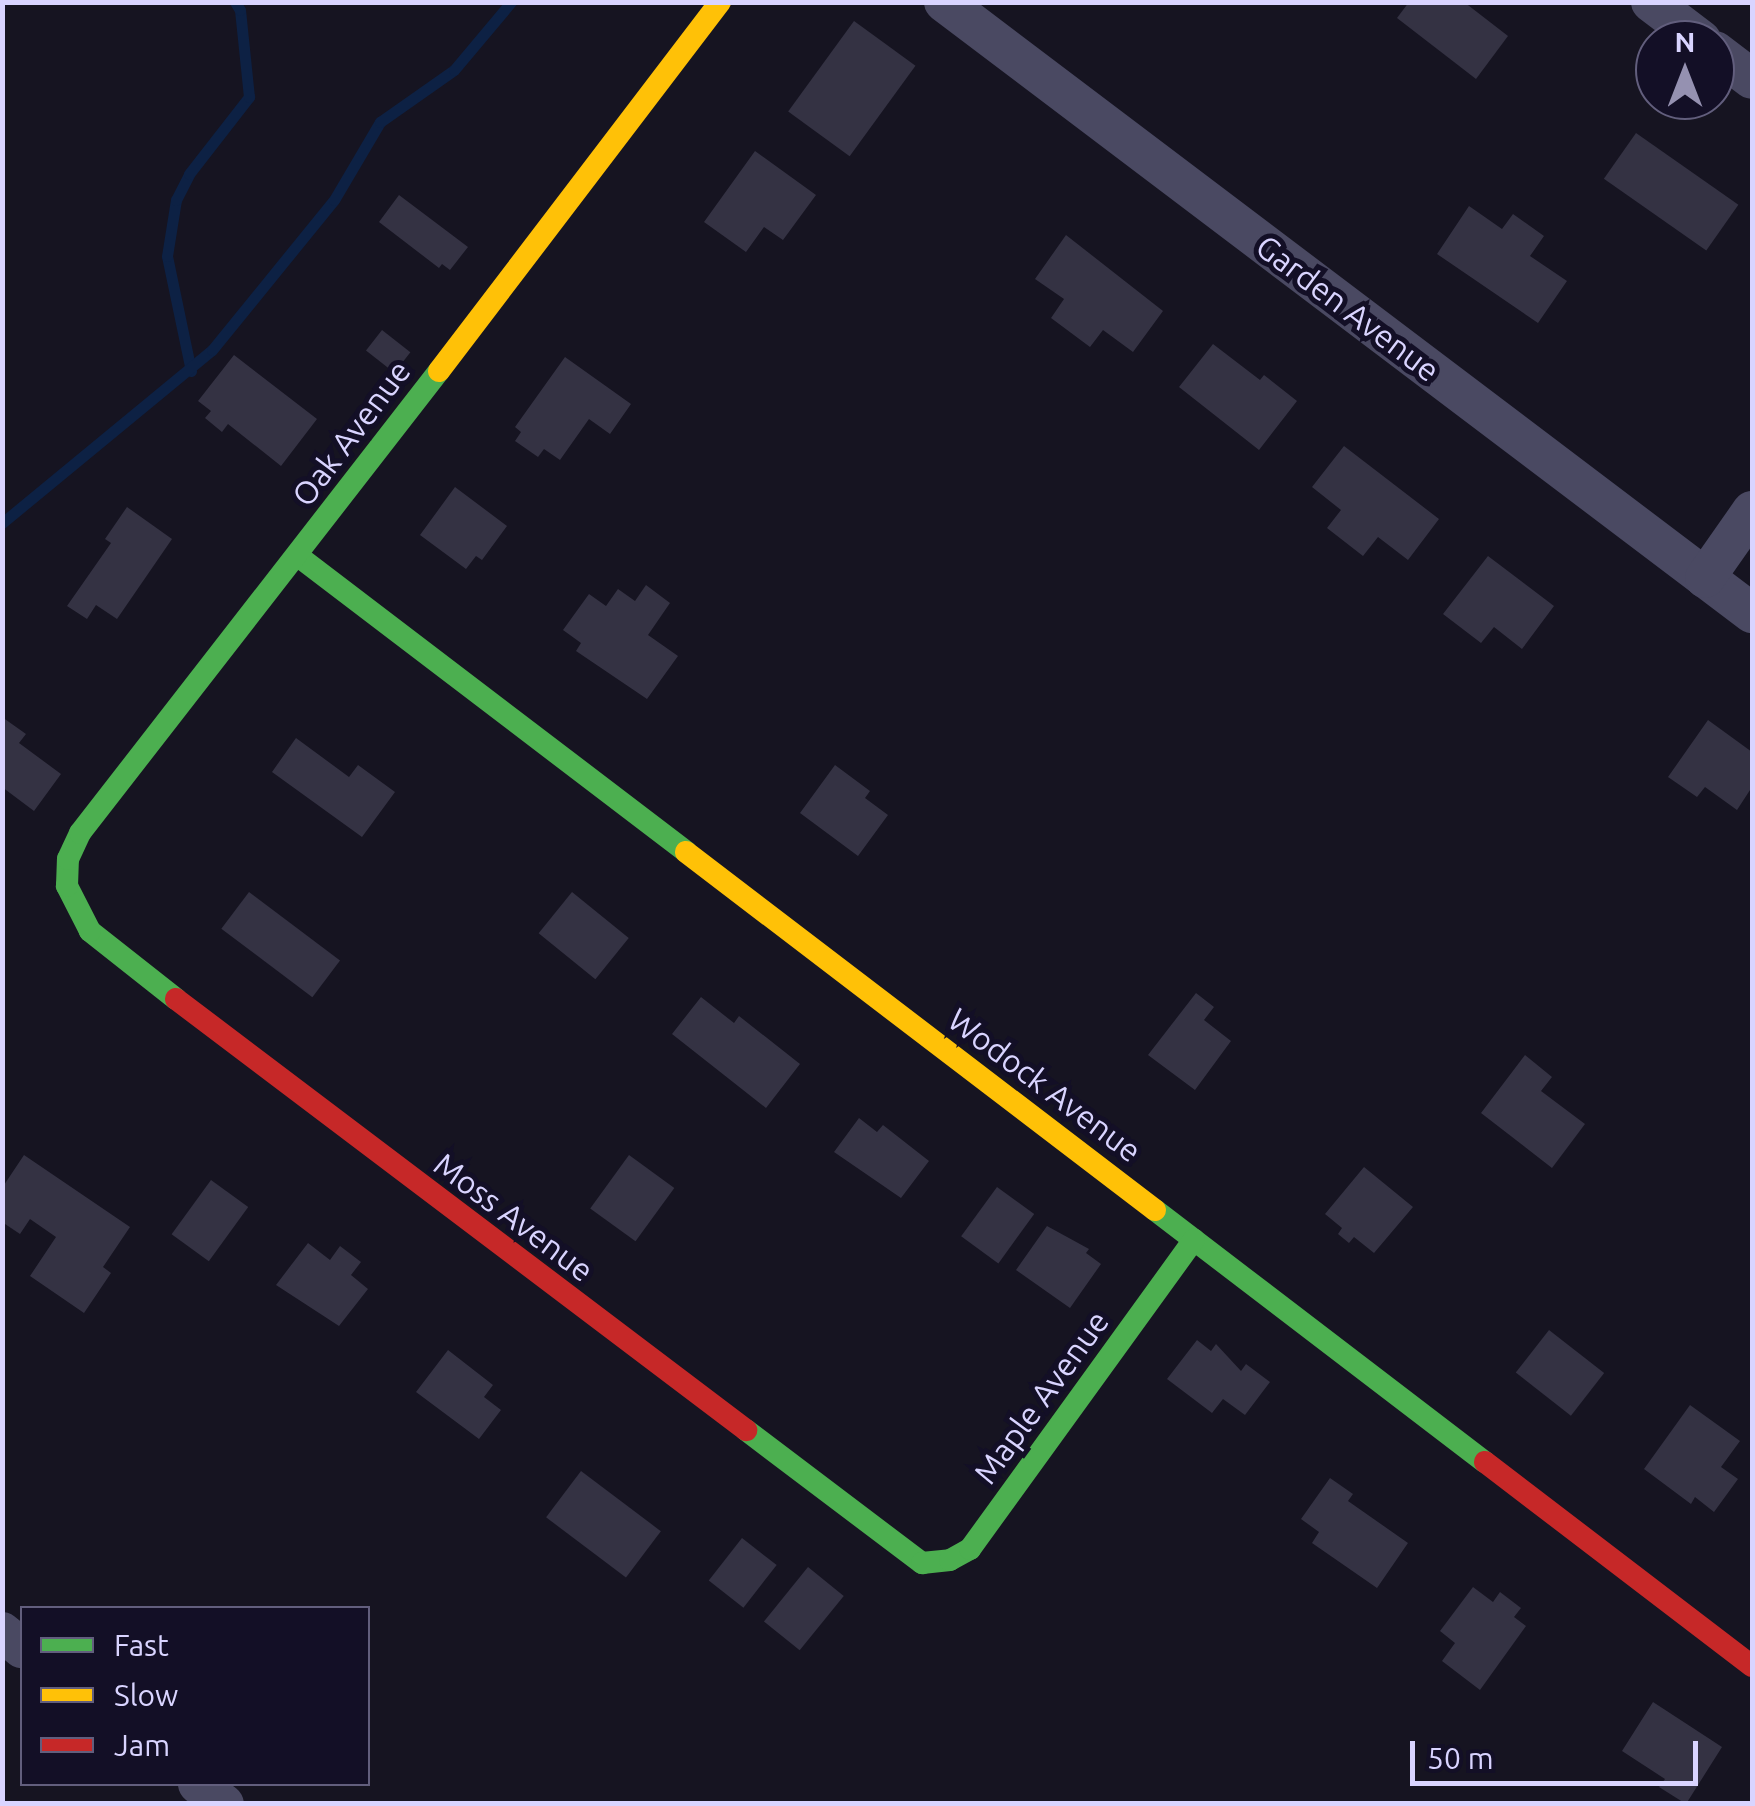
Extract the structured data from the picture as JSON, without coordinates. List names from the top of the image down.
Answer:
{
  "streets": {
    "street": [
      "Garden Avenue",
      "Oak Avenue",
      "Wodock Avenue",
      "Moss Avenue",
      "Maple Avenue"
    ]
  },
  "crossings": [
    ["Oak Avenue", "Wodock Avenue"],
    ["Oak Avenue", "Moss Avenue"],
    ["Wodock Avenue", "Maple Avenue"],
    ["Moss Avenue", "Maple Avenue"]
  ],
  "legend": ["Fast", "Slow", "Jam"],
  "scale_bar": "50 m",
  "north": "top"
}
